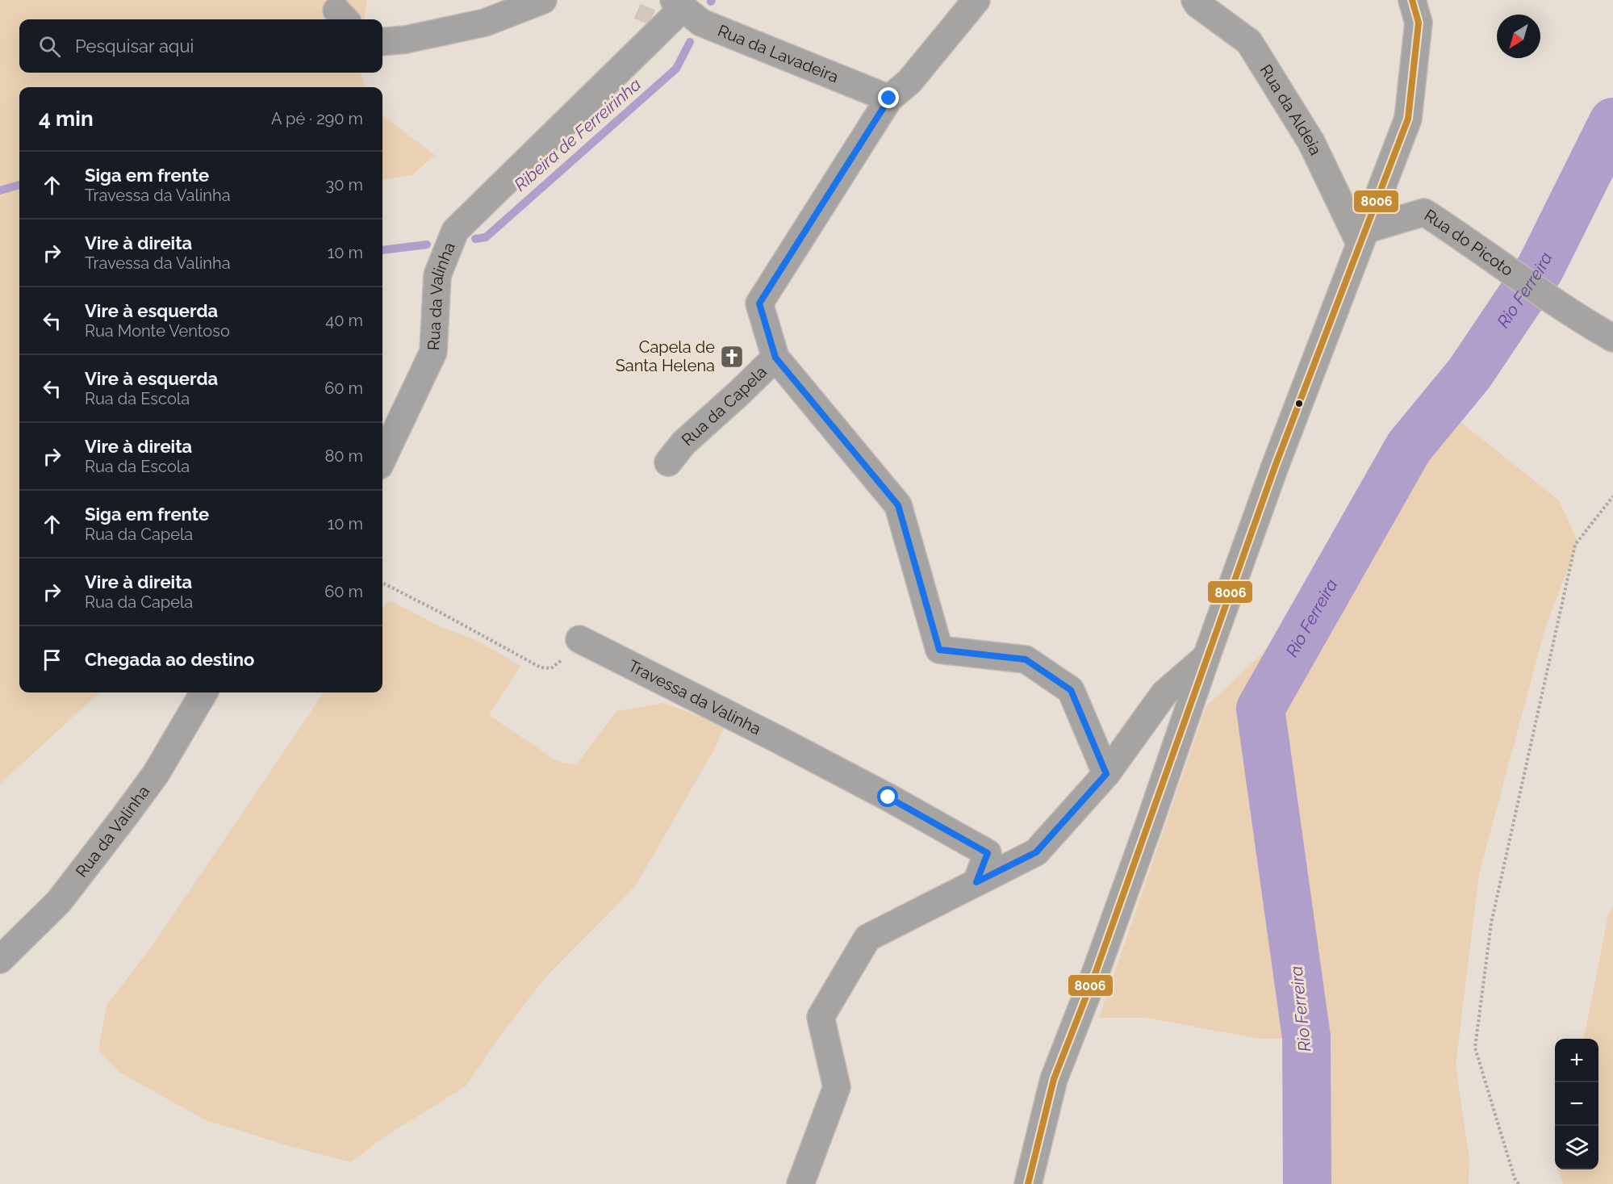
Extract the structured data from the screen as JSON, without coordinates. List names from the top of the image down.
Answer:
{
  "streets": {
    "street": [
      "Rua da Lavadeira",
      "Rua da Aldeia",
      "Rua do Picoto",
      "Rua da Valinha",
      "Rua da Capela",
      "Travessa da Valinha"
    ]
  },
  "crossings": [
    ["Rua da Lavadeira", "Rua da Valinha"],
    ["Rua da Lavadeira", "Rua da Capela"],
    ["Rua da Aldeia", "Rua do Picoto"]
  ],
  "water": ["Ribeira de Ferreirinha", "Rio Ferreira"],
  "places": {
    "church": ["Capela de Santa Helena"]
  },
  "lines": ["transit line 8006"],
  "north": "bottom left",
  "page": {
    "search": "Pesquisar aqui",
    "heading": ["4 min", "A pé · 290 m"],
    "list": [
      ["Siga em frente", "Travessa da Valinha", "30 m"],
      ["Vire à direita", "Travessa da Valinha", "10 m"],
      ["Vire à esquerda", "Rua Monte Ventoso", "40 m"],
      ["Vire à esquerda", "Rua da Escola", "60 m"],
      ["Vire à direita", "Rua da Escola", "80 m"],
      ["Siga em frente", "Rua da Capela", "10 m"],
      ["Vire à direita", "Rua da Capela", "60 m"],
      "Chegada ao destino"
    ],
    "map_buttons": ["+", "−"]
  }
}
